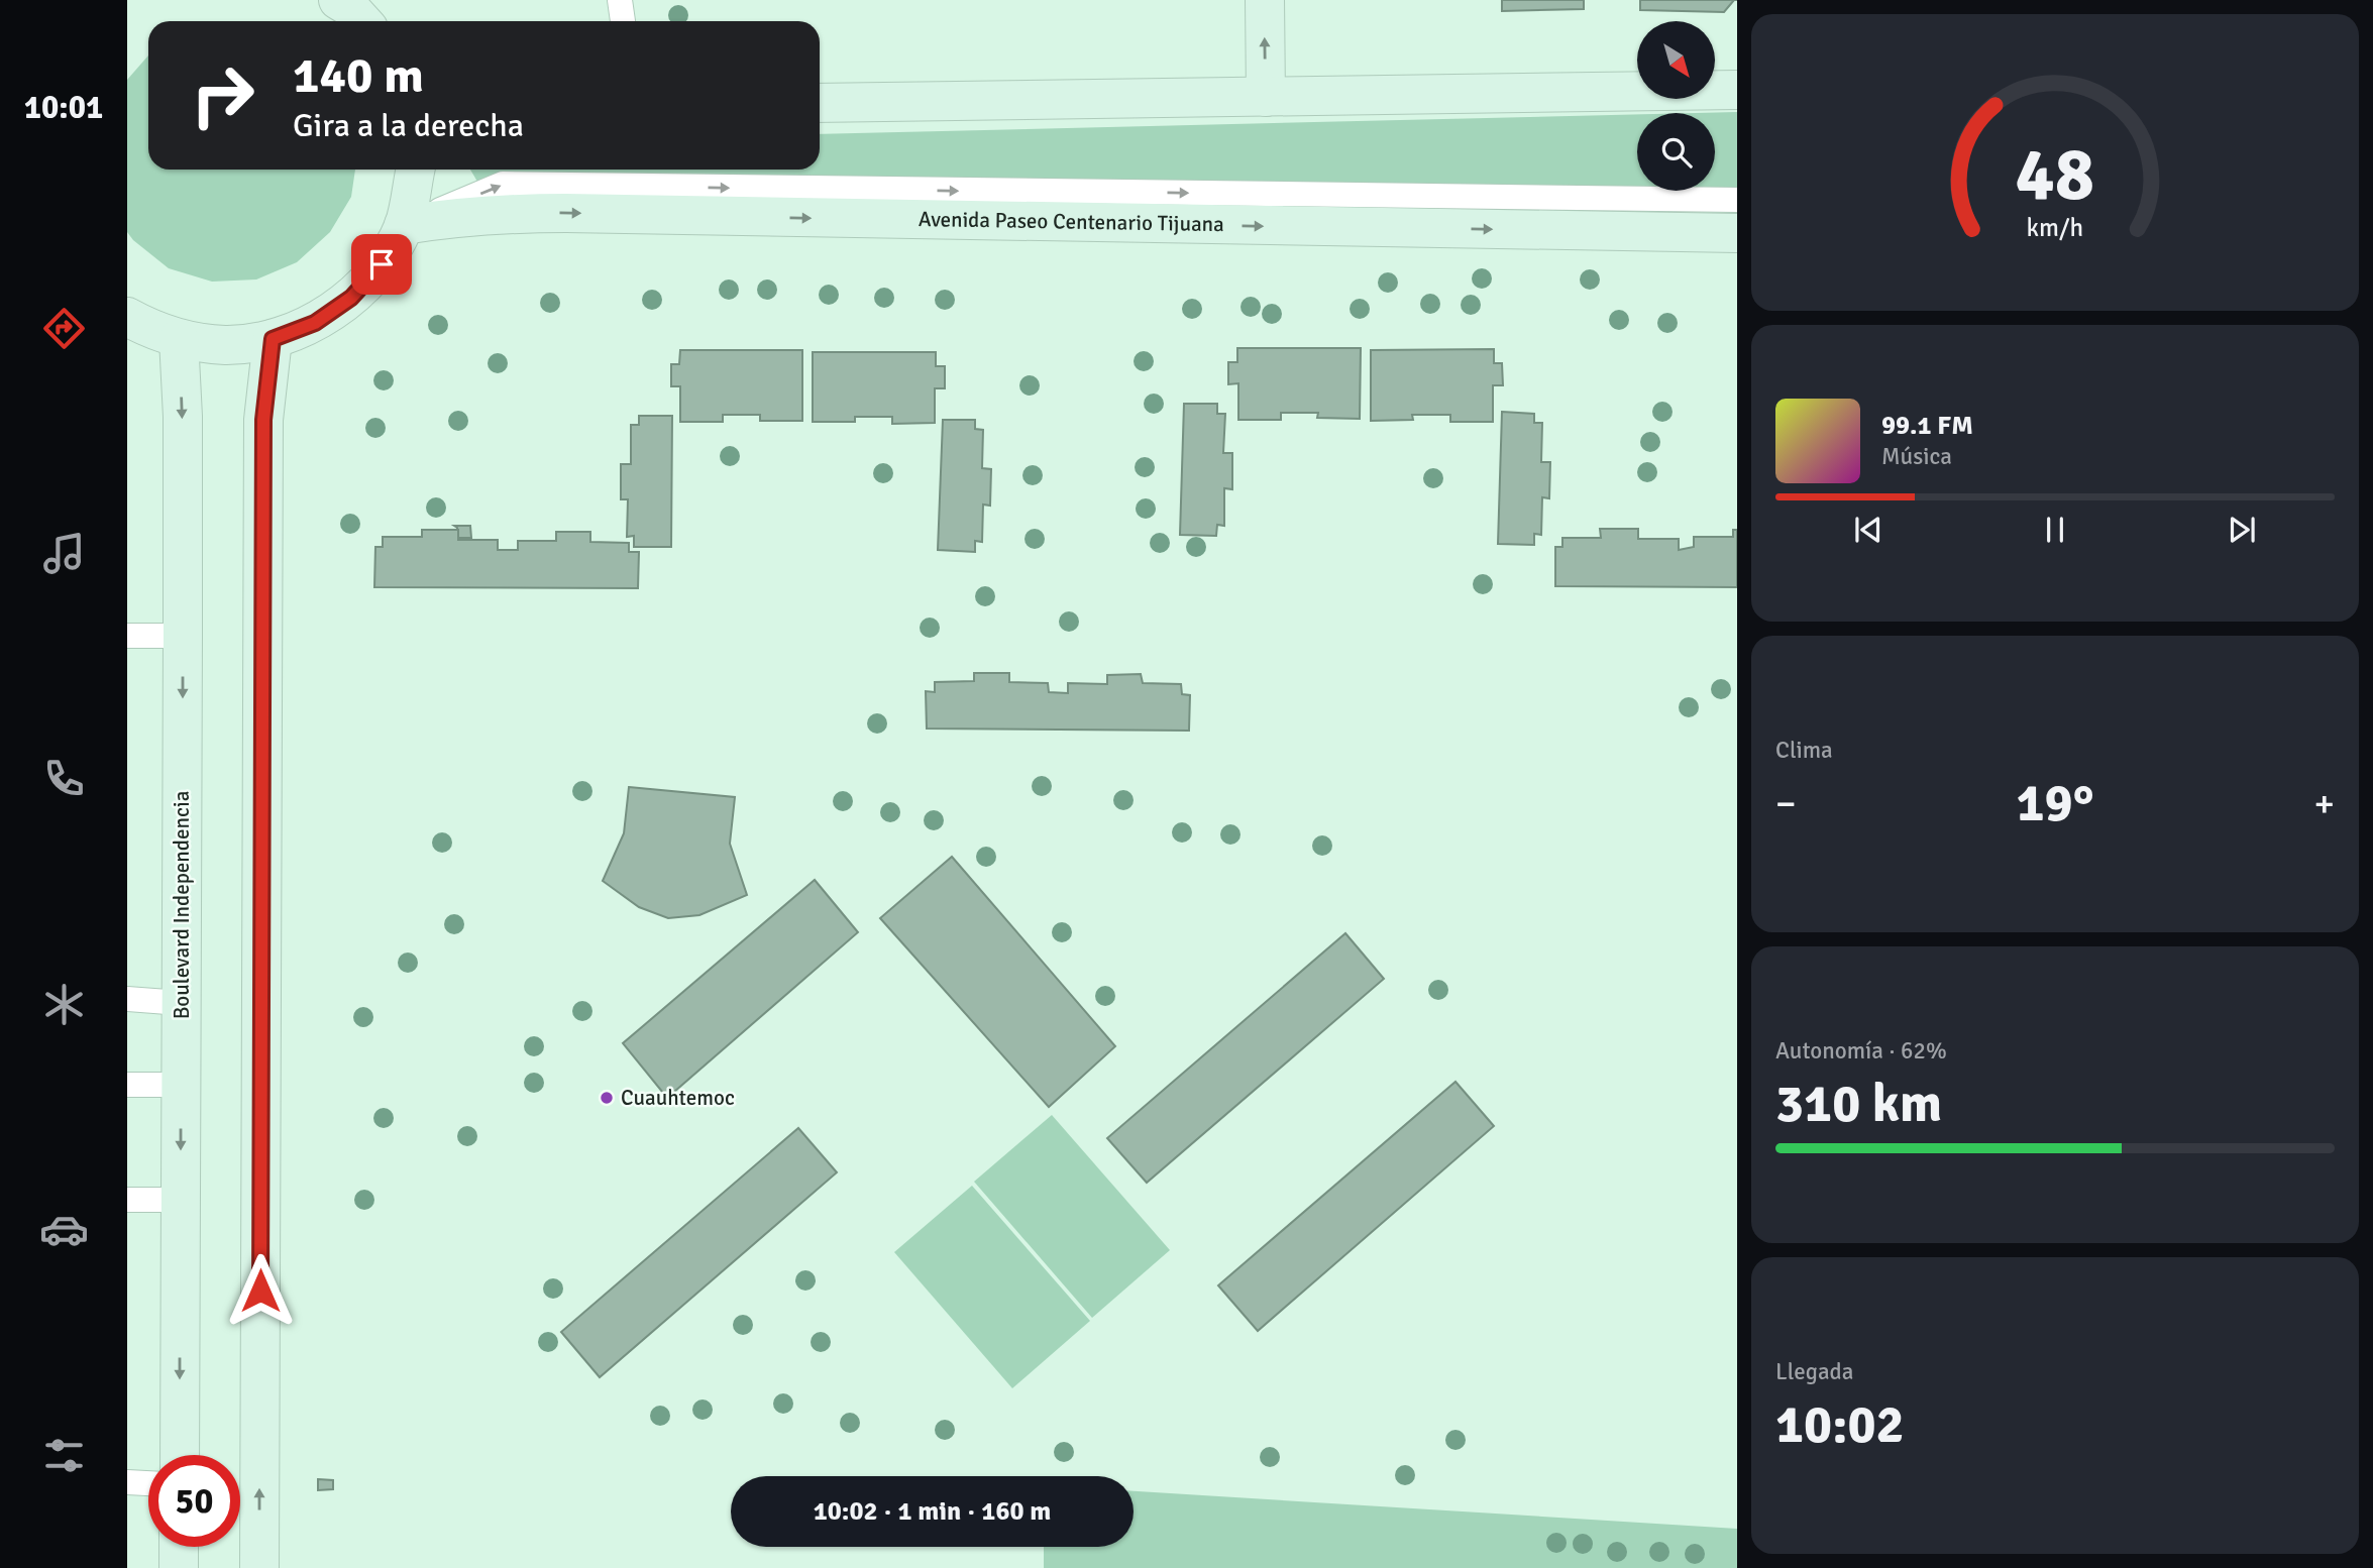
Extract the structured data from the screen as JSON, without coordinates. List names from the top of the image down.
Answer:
{
  "streets": {
    "main road": ["Avenida Paseo Centenario Tijuana", "Boulevard Independencia"]
  },
  "places": ["Cuauhtemoc"],
  "north": "bottom right",
  "page": {
    "tabs": "10:01",
    "turn": ["140 m", "Gira a la derecha"],
    "song": ["99.1 FM", "Música"],
    "tile": [
      "Clima",
      ["Autonomía · 62%", "310 km"],
      ["Llegada", "10:02"]
    ],
    "heat": ["−", "19°", "+"],
    "limit": "50",
    "trip": "10:02 · 1 min · 160 m",
    "gauge": ["48", "km/h"]
  }
}
